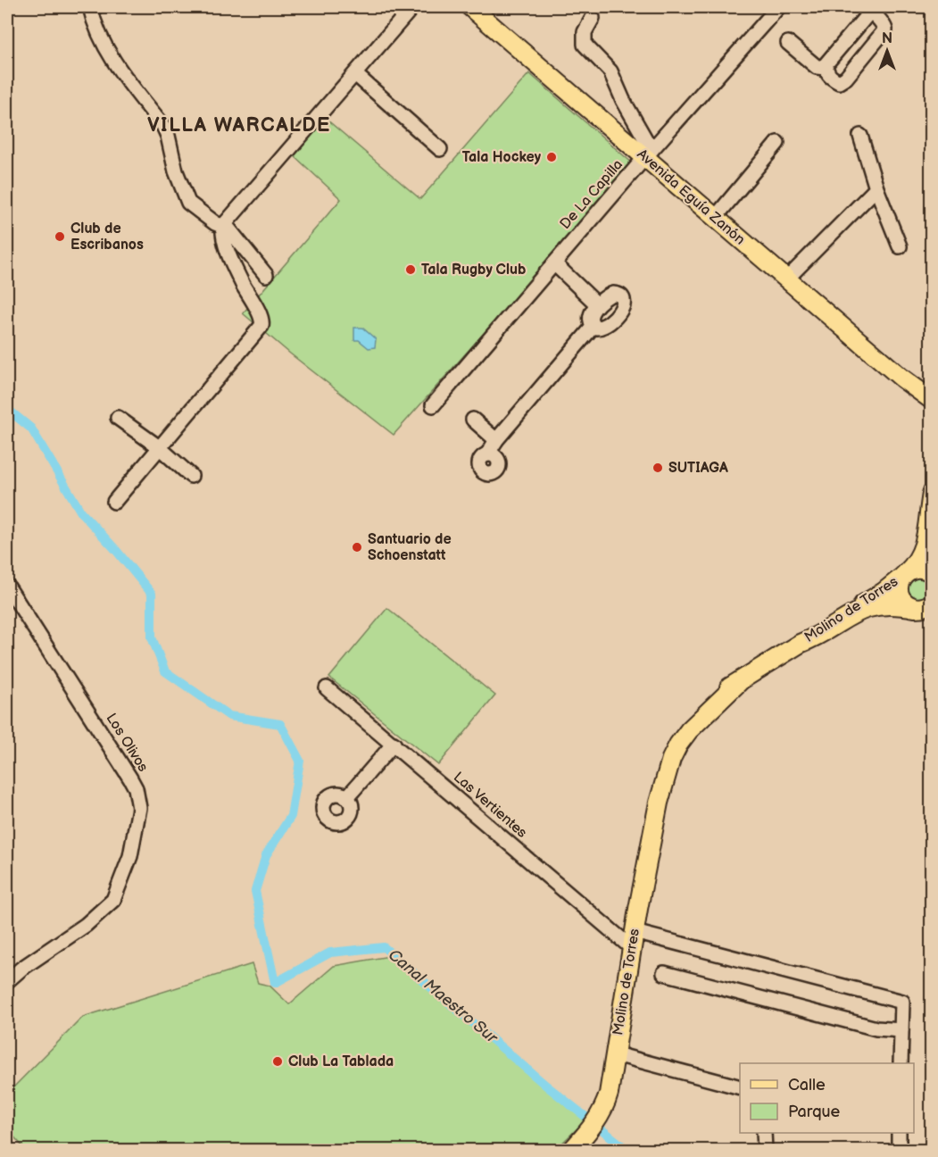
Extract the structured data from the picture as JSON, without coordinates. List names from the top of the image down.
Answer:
{
  "streets": {
    "main road": ["Avenida Eguía Zanón", "Molino de Torres"],
    "street": ["De La Capilla", "Los Olivos", "Las Vertientes"]
  },
  "crossings": [
    ["De La Capilla", "Avenida Eguía Zanón"],
    ["Molino de Torres", "Las Vertientes"]
  ],
  "districts": ["VILLA WARCALDE"],
  "water": ["Canal Maestro Sur"],
  "places": [
    "Tala Hockey",
    "Club de Escribanos",
    "Tala Rugby Club",
    "SUTIAGA",
    "Santuario de Schoenstatt",
    "Club La Tablada"
  ],
  "legend": ["Calle", "Parque"],
  "north": "top"
}
